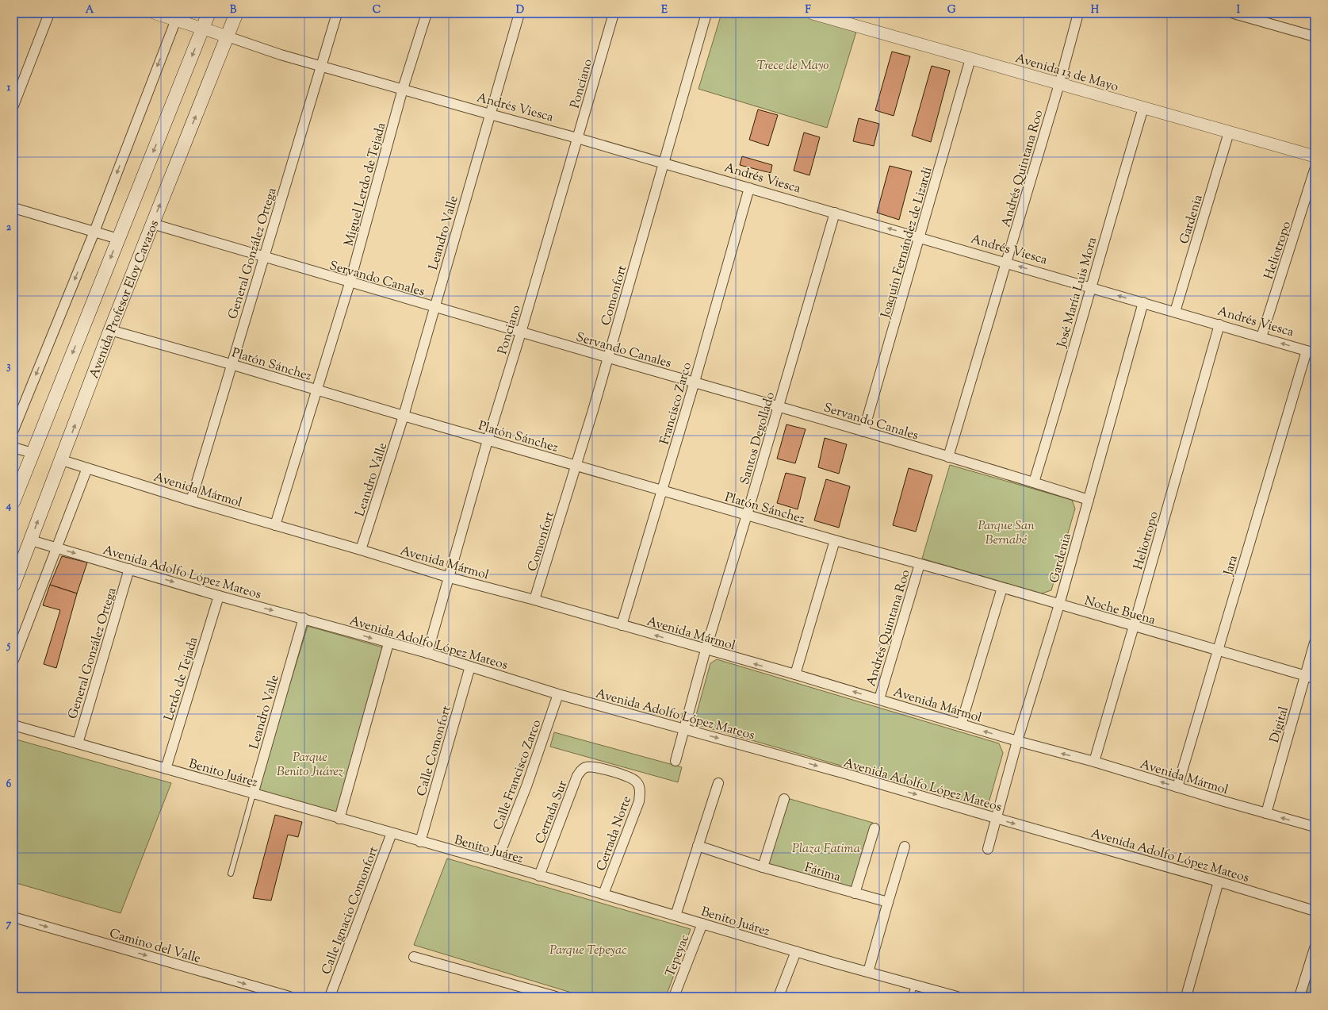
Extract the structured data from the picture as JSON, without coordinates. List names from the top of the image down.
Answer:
{
  "streets": {
    "main road": ["Avenida Profesor Eloy Cavazos"],
    "street": [
      "Avenida 13 de Mayo",
      "Ponciano",
      "Andrés Viesca",
      "Andrés Quintana Roo",
      "Miguel Lerdo de Tejada",
      "Gardenia",
      "Leandro Valle",
      "Joaquín Fernández de Lizardi",
      "Heliotropo",
      "General González Ortega",
      "Servando Canales",
      "José María Luis Mora",
      "Comonfort",
      "Platón Sánchez",
      "Francisco Zarco",
      "Santos Degollado",
      "Avenida Mármol",
      "Jara",
      "Avenida Adolfo López Mateos",
      "Noche Buena",
      "Lerdo de Tejada",
      "Digital",
      "Calle Comonfort",
      "Benito Juárez",
      "Calle Francisco Zarco",
      "Cerrada Sur",
      "Cerrada Norte",
      "Fátima",
      "Calle Ignacio Comonfort",
      "Camino del Valle",
      "Tepeyac"
    ]
  },
  "crossings": [
    ["Avenida 13 de Mayo", "Andrés Quintana Roo"],
    ["Avenida 13 de Mayo", "Gardenia"],
    ["Avenida 13 de Mayo", "Joaquín Fernández de Lizardi"],
    ["Avenida 13 de Mayo", "José María Luis Mora"],
    ["Ponciano", "Andrés Viesca"],
    ["Ponciano", "Servando Canales"],
    ["Ponciano", "Platón Sánchez"],
    ["Ponciano", "Avenida Mármol"],
    ["Ponciano", "Avenida Adolfo López Mateos"],
    ["Andrés Viesca", "Andrés Quintana Roo"],
    ["Andrés Viesca", "Miguel Lerdo de Tejada"],
    ["Andrés Viesca", "Gardenia"],
    ["Andrés Viesca", "Leandro Valle"],
    ["Andrés Viesca", "Joaquín Fernández de Lizardi"],
    ["Andrés Viesca", "Heliotropo"],
    ["Andrés Viesca", "General González Ortega"],
    ["Andrés Viesca", "José María Luis Mora"],
    ["Andrés Viesca", "Comonfort"],
    ["Andrés Viesca", "Avenida Profesor Eloy Cavazos"],
    ["Andrés Viesca", "Francisco Zarco"],
    ["Andrés Viesca", "Santos Degollado"],
    ["Andrés Viesca", "Jara"],
    ["Andrés Quintana Roo", "Servando Canales"],
    ["Andrés Quintana Roo", "Platón Sánchez"],
    ["Andrés Quintana Roo", "Avenida Mármol"],
    ["Andrés Quintana Roo", "Noche Buena"],
    ["Miguel Lerdo de Tejada", "Servando Canales"],
    ["Miguel Lerdo de Tejada", "Platón Sánchez"],
    ["Miguel Lerdo de Tejada", "Avenida Mármol"],
    ["Gardenia", "Servando Canales"],
    ["Gardenia", "Avenida Mármol"],
    ["Gardenia", "Avenida Adolfo López Mateos"],
    ["Gardenia", "Noche Buena"],
    ["Leandro Valle", "Servando Canales"],
    ["Leandro Valle", "Platón Sánchez"],
    ["Leandro Valle", "Avenida Mármol"],
    ["Leandro Valle", "Avenida Adolfo López Mateos"],
    ["Leandro Valle", "Benito Juárez"],
    ["Joaquín Fernández de Lizardi", "Servando Canales"],
    ["Heliotropo", "Avenida Mármol"],
    ["Heliotropo", "Noche Buena"],
    ["General González Ortega", "Servando Canales"],
    ["General González Ortega", "Platón Sánchez"],
    ["General González Ortega", "Avenida Mármol"],
    ["General González Ortega", "Avenida Adolfo López Mateos"],
    ["General González Ortega", "Benito Juárez"],
    ["Servando Canales", "José María Luis Mora"],
    ["Servando Canales", "Comonfort"],
    ["Servando Canales", "Avenida Profesor Eloy Cavazos"],
    ["Servando Canales", "Francisco Zarco"],
    ["Servando Canales", "Santos Degollado"],
    ["Comonfort", "Platón Sánchez"],
    ["Comonfort", "Avenida Mármol"],
    ["Avenida Profesor Eloy Cavazos", "Platón Sánchez"],
    ["Avenida Profesor Eloy Cavazos", "Avenida Mármol"],
    ["Avenida Profesor Eloy Cavazos", "Avenida Adolfo López Mateos"],
    ["Platón Sánchez", "Francisco Zarco"],
    ["Platón Sánchez", "Santos Degollado"],
    ["Platón Sánchez", "Noche Buena"],
    ["Francisco Zarco", "Avenida Mármol"],
    ["Santos Degollado", "Avenida Mármol"],
    ["Santos Degollado", "Avenida Adolfo López Mateos"],
    ["Avenida Mármol", "Jara"],
    ["Avenida Mármol", "Digital"],
    ["Jara", "Noche Buena"],
    ["Avenida Adolfo López Mateos", "Lerdo de Tejada"],
    ["Avenida Adolfo López Mateos", "Calle Comonfort"],
    ["Avenida Adolfo López Mateos", "Calle Francisco Zarco"],
    ["Noche Buena", "Digital"],
    ["Lerdo de Tejada", "Benito Juárez"],
    ["Calle Comonfort", "Benito Juárez"],
    ["Benito Juárez", "Calle Francisco Zarco"],
    ["Benito Juárez", "Cerrada Sur"],
    ["Benito Juárez", "Cerrada Norte"],
    ["Benito Juárez", "Calle Ignacio Comonfort"],
    ["Benito Juárez", "Tepeyac"],
    ["Cerrada Sur", "Cerrada Norte"],
    ["Fátima", "Tepeyac"]
  ],
  "one_way": ["Avenida Mármol", "Avenida Adolfo López Mateos", "Camino del Valle"],
  "parks": [
    "Trece de Mayo",
    "Parque San Bernabé",
    "Parque Benito Juárez",
    "Plaza Fatima",
    "Parque Tepeyac"
  ],
  "grid": {
    "columns": [
      "A",
      "B",
      "C",
      "D",
      "E",
      "F",
      "G",
      "H",
      "I"
    ],
    "rows": [
      "1",
      "2",
      "3",
      "4",
      "5",
      "6",
      "7"
    ]
  }
}
